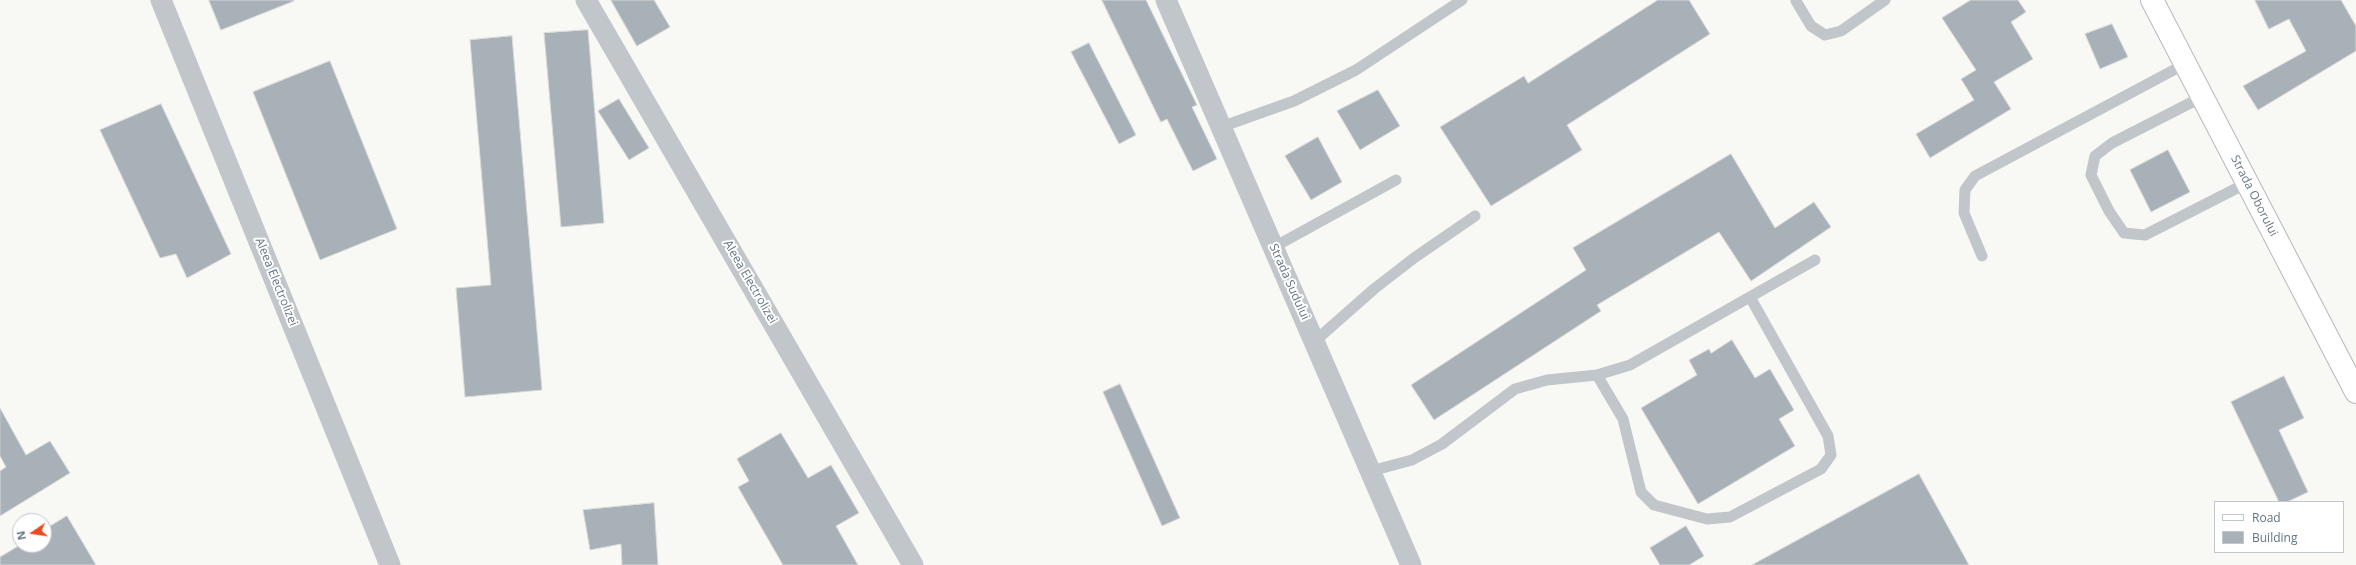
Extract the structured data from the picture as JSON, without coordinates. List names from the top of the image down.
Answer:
{
  "streets": {
    "main road": ["Strada Oborului"],
    "street": ["Aleea Electrolizei", "Strada Sudului"]
  },
  "legend": ["Road", "Building"],
  "north": "left"
}
